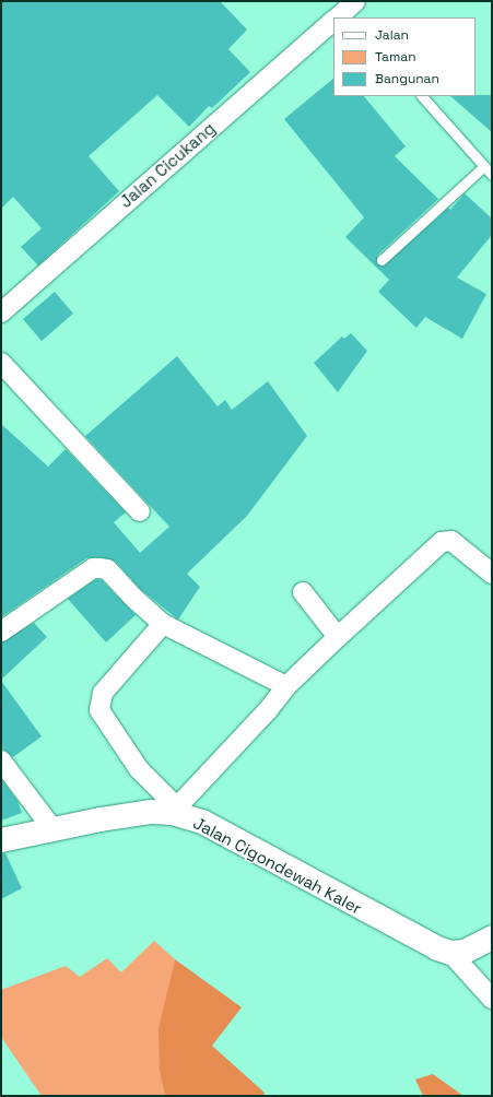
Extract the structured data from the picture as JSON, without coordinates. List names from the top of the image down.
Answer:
{
  "streets": {
    "main road": ["Jalan Cigondewah Kaler"],
    "street": ["Jalan Cicukang"]
  },
  "legend": ["Jalan", "Taman", "Bangunan"]
}
